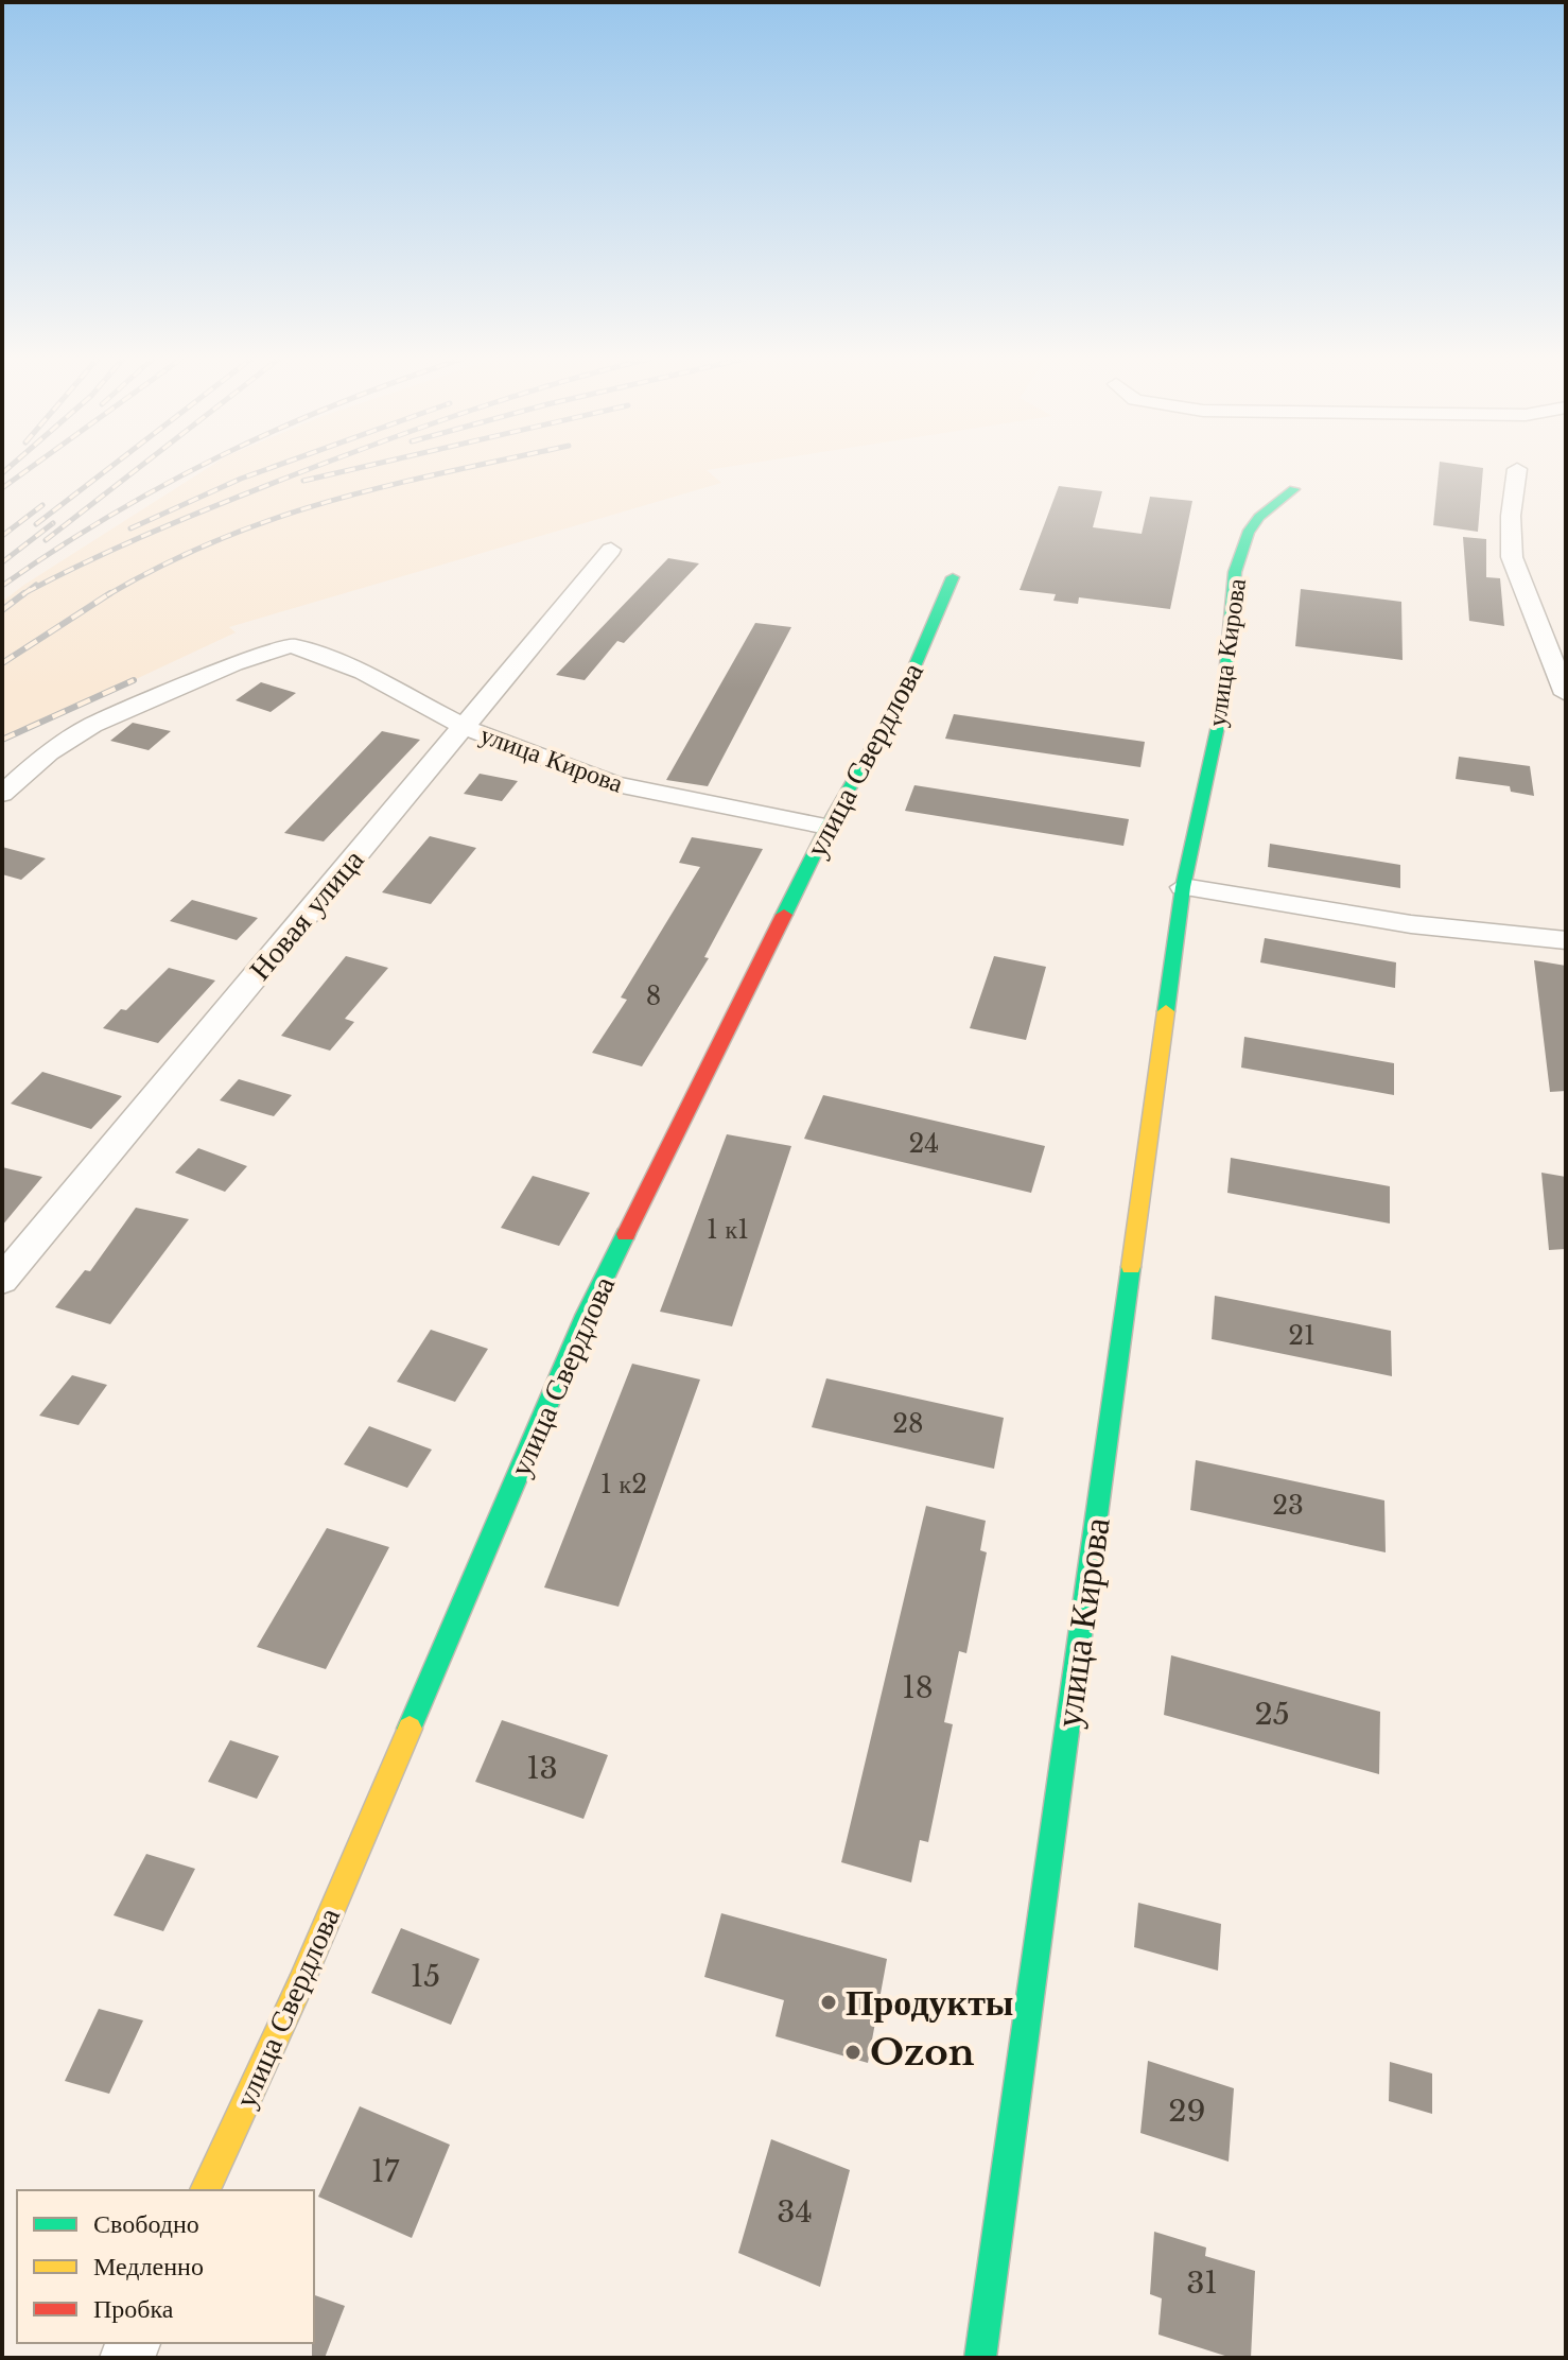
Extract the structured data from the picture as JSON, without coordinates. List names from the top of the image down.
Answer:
{
  "streets": {
    "street": ["улица Кирова", "улица Свердлова", "Новая улица"]
  },
  "crossings": [
    ["улица Кирова", "улица Свердлова"],
    ["улица Кирова", "Новая улица"]
  ],
  "places": ["Продукты", "Ozon"],
  "house_numbers": [
    "8",
    "24",
    "1 к1",
    "21",
    "28",
    "1 к2",
    "23",
    "18",
    "25",
    "13",
    "15",
    "29",
    "17",
    "34",
    "31"
  ],
  "legend": ["Свободно", "Медленно", "Пробка"]
}
